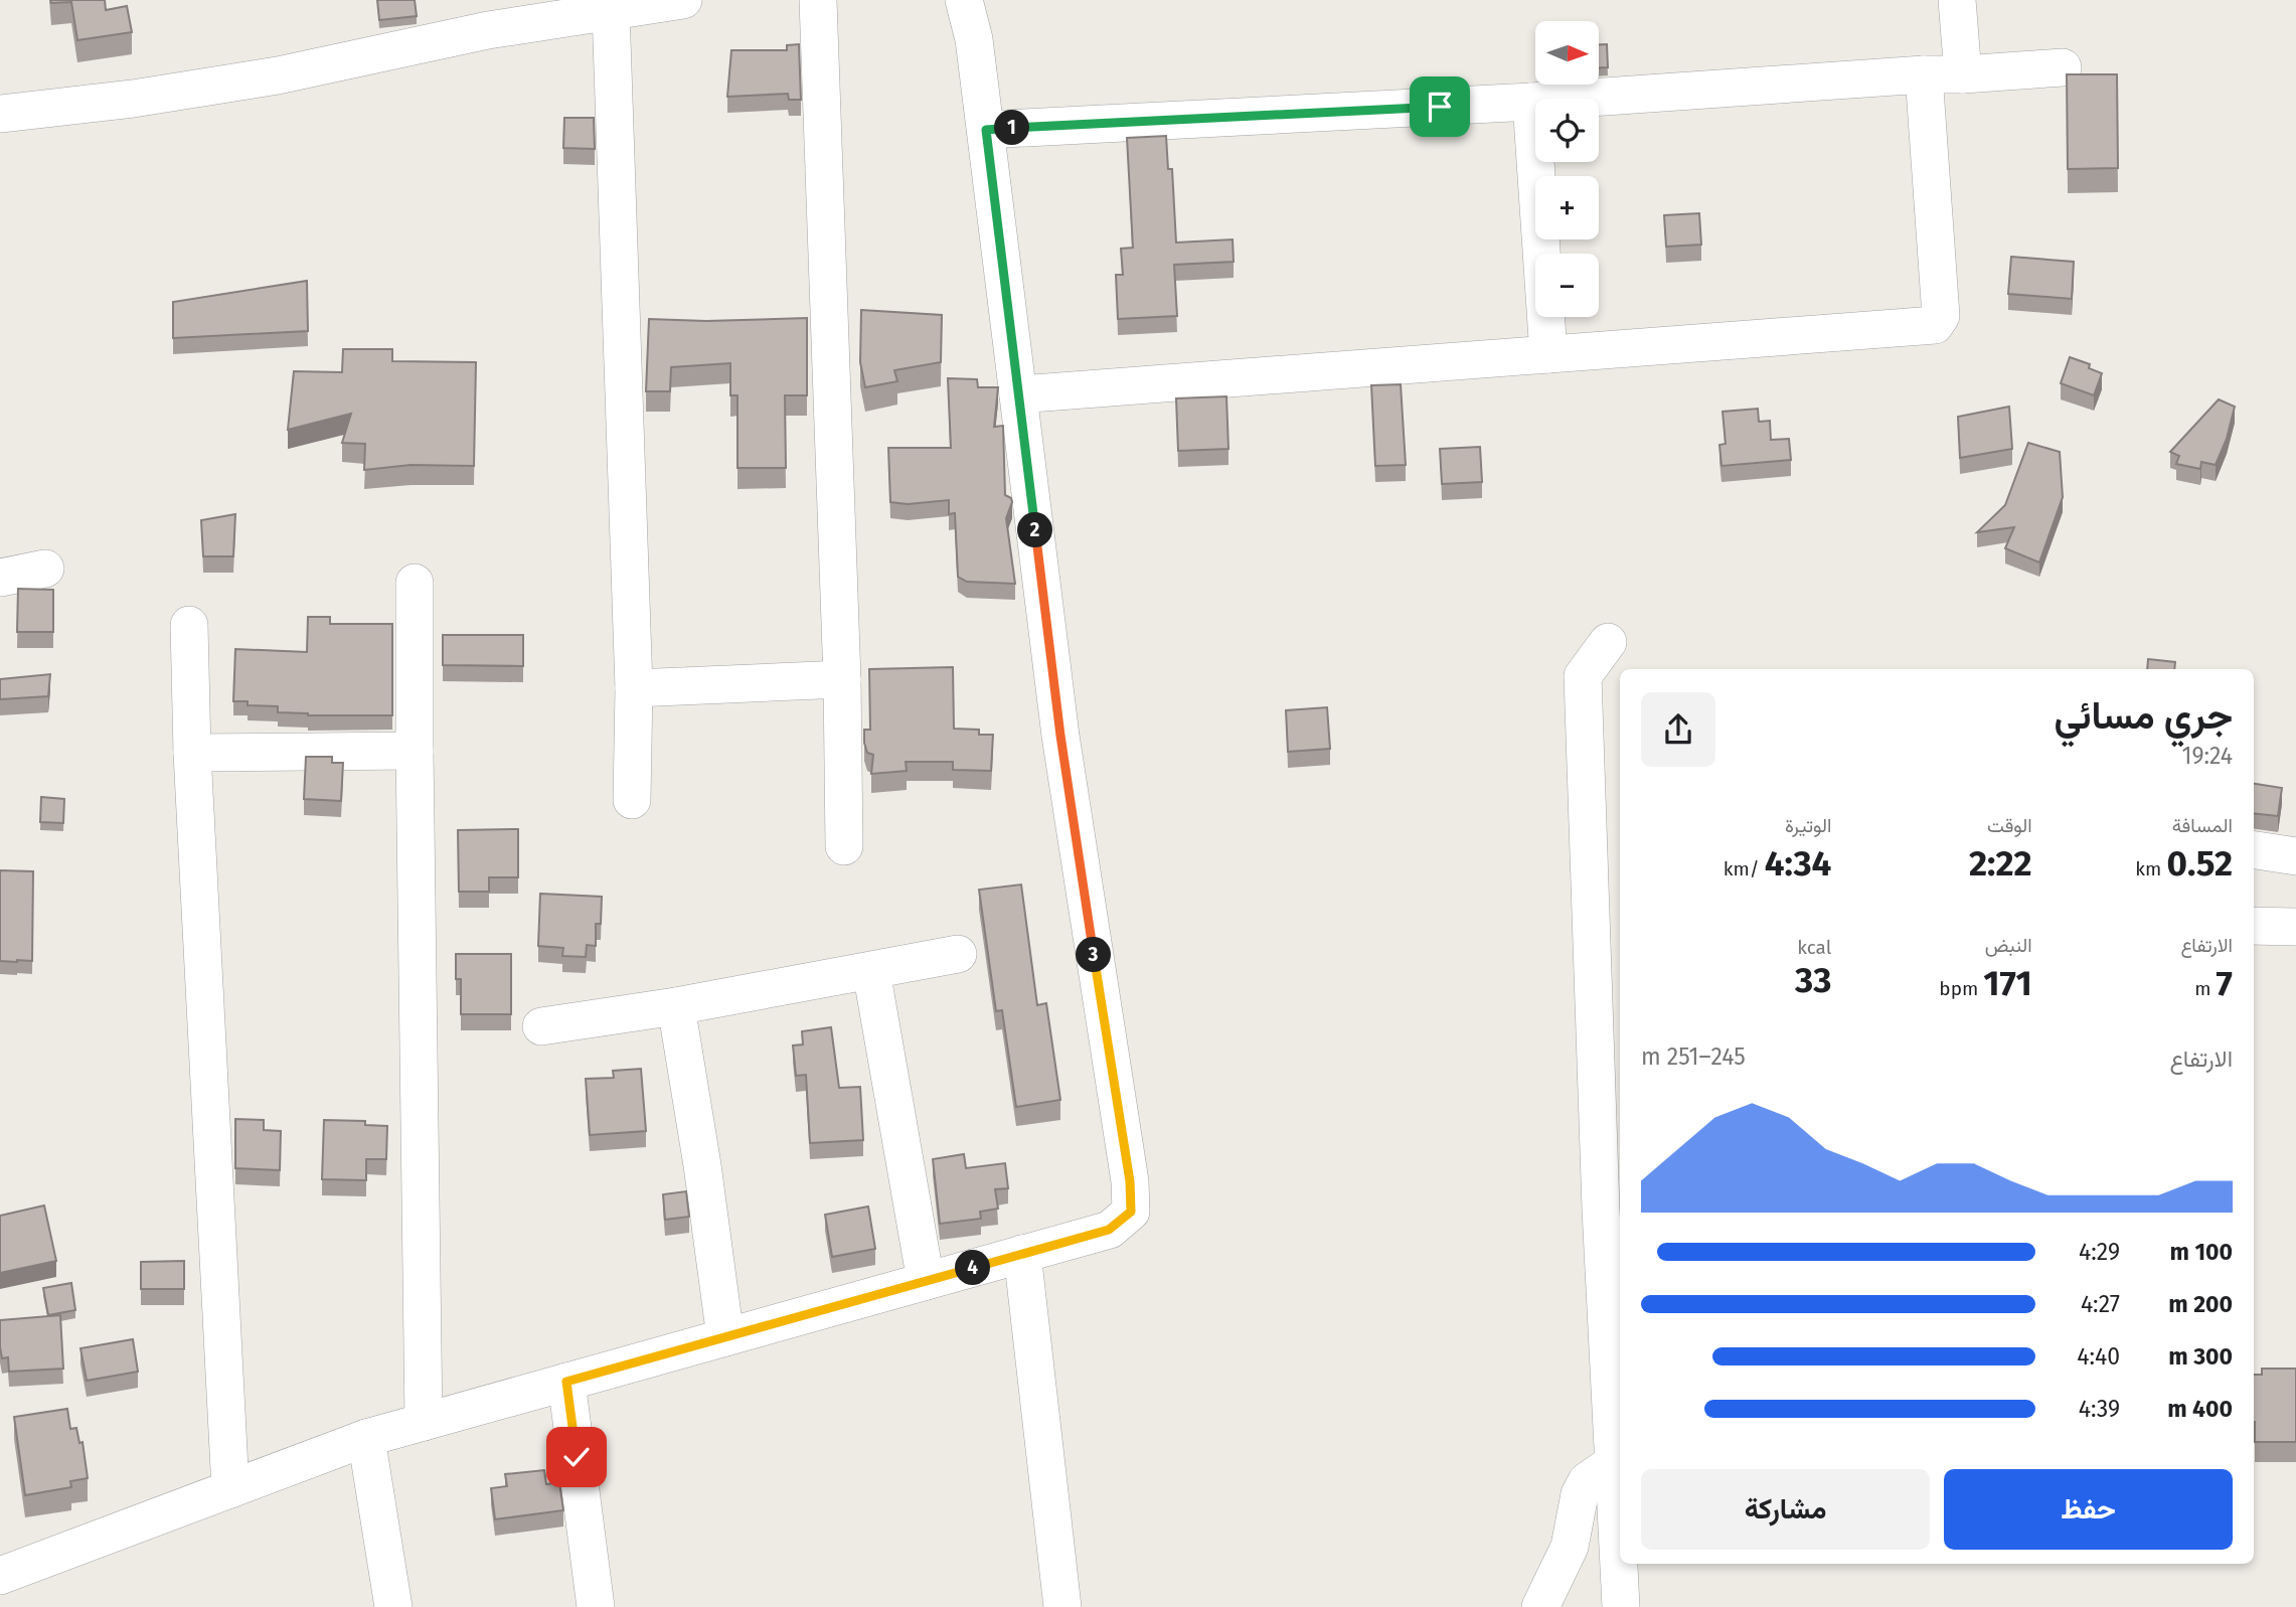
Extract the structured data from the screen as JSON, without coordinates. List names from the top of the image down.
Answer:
{
  "north": "right",
  "page": {
    "map_buttons": ["+", "−"],
    "pins": [
      "1",
      "2",
      "3",
      "4"
    ],
    "heading": ["جري مسائي", "19:24"],
    "stats": [
      ["المسافة", "0.52 km"],
      ["الوقت", "2:22"],
      ["الوتيرة", "4:34 /km"],
      ["الارتفاع", "7 m"],
      ["النبض", "171 bpm"],
      ["kcal", "33"]
    ],
    "chart": ["الارتفاع", "245–251 m"],
    "list": [
      {
        "name": "100 m",
        "note": "4:29"
      },
      {
        "name": "200 m",
        "note": "4:27"
      },
      {
        "name": "300 m",
        "note": "4:40"
      },
      {
        "name": "400 m",
        "note": "4:39"
      }
    ],
    "buttons": ["حفظ", "مشاركة"]
  }
}
